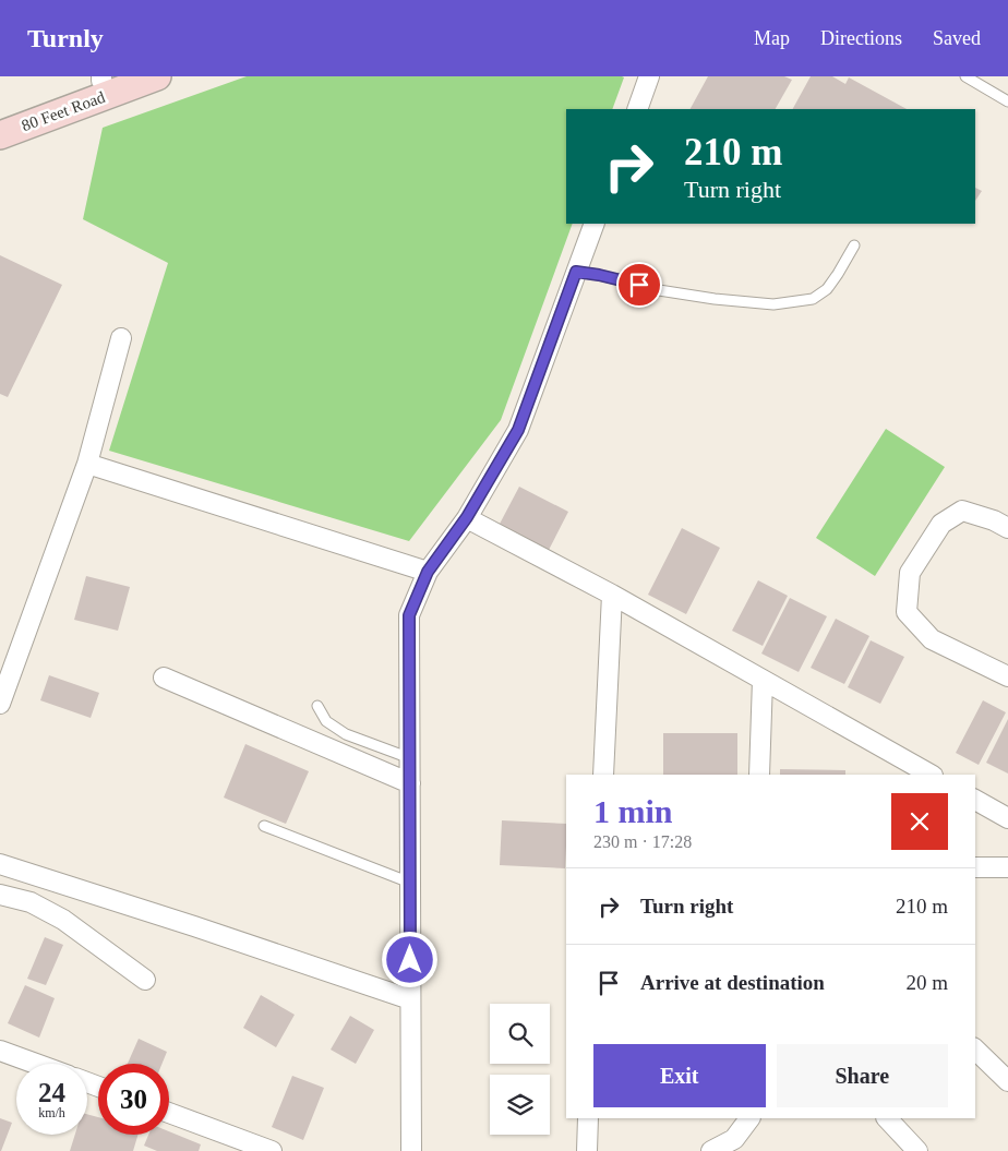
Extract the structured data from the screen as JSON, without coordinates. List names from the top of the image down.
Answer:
{
  "streets": {
    "main road": ["80 Feet Road"]
  },
  "page": {
    "header": "Turnly",
    "nav": ["Map", "Directions", "Saved"],
    "turn": ["210 m", "Turn right"],
    "heading": ["1 min", "230 m · 17:28"],
    "list": [
      {
        "name": "Turn right",
        "value": "210 m"
      },
      {
        "name": "Arrive at destination",
        "value": "20 m"
      }
    ],
    "buttons": ["Exit", "Share"],
    "speed": "24 km/h",
    "limit": "30"
  }
}
